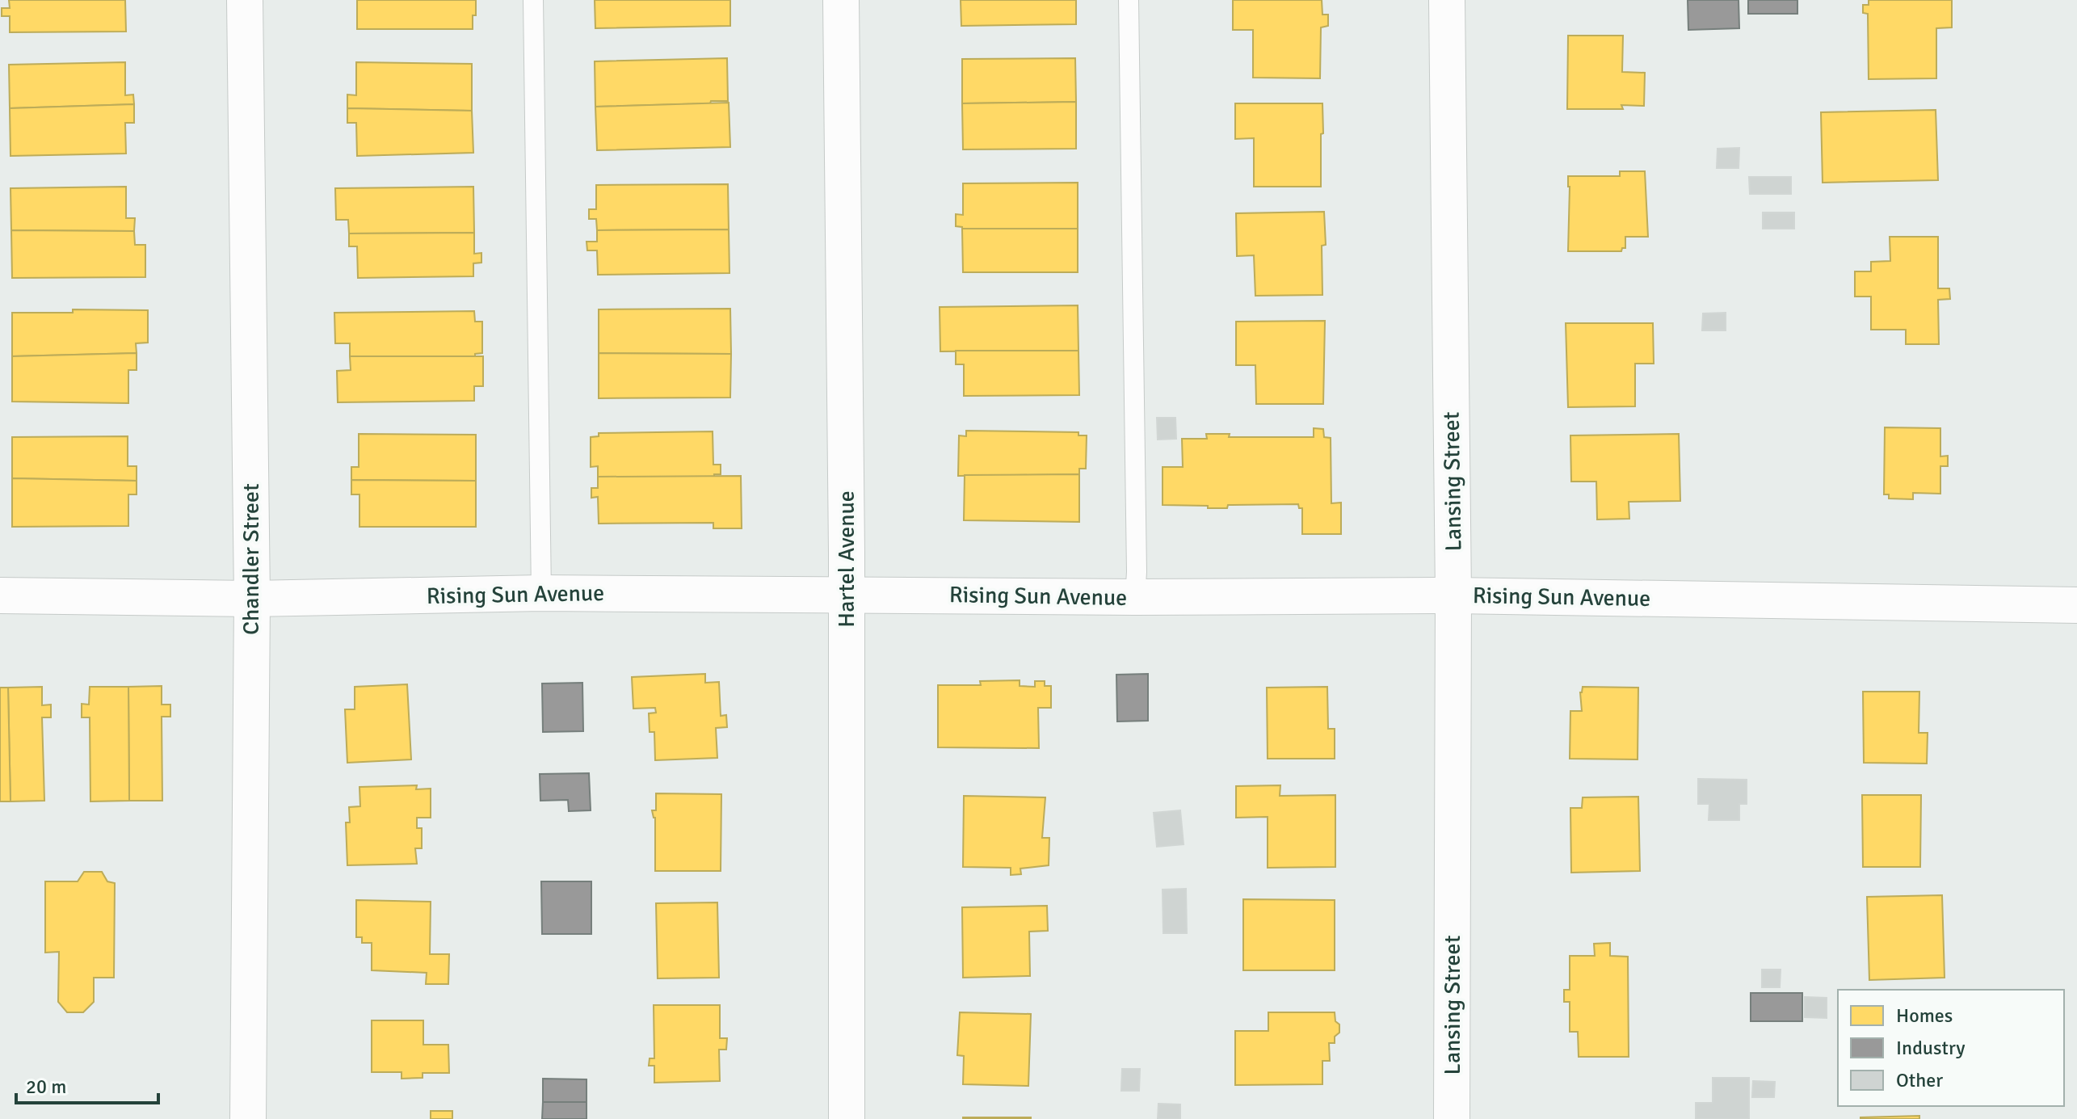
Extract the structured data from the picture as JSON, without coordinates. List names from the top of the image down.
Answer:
{
  "streets": {
    "street": [
      "Lansing Street",
      "Chandler Street",
      "Hartel Avenue",
      "Rising Sun Avenue"
    ]
  },
  "crossings": [
    ["Lansing Street", "Rising Sun Avenue"],
    ["Chandler Street", "Rising Sun Avenue"],
    ["Hartel Avenue", "Rising Sun Avenue"]
  ],
  "legend": ["Homes", "Industry", "Other"],
  "scale_bar": "20 m"
}
